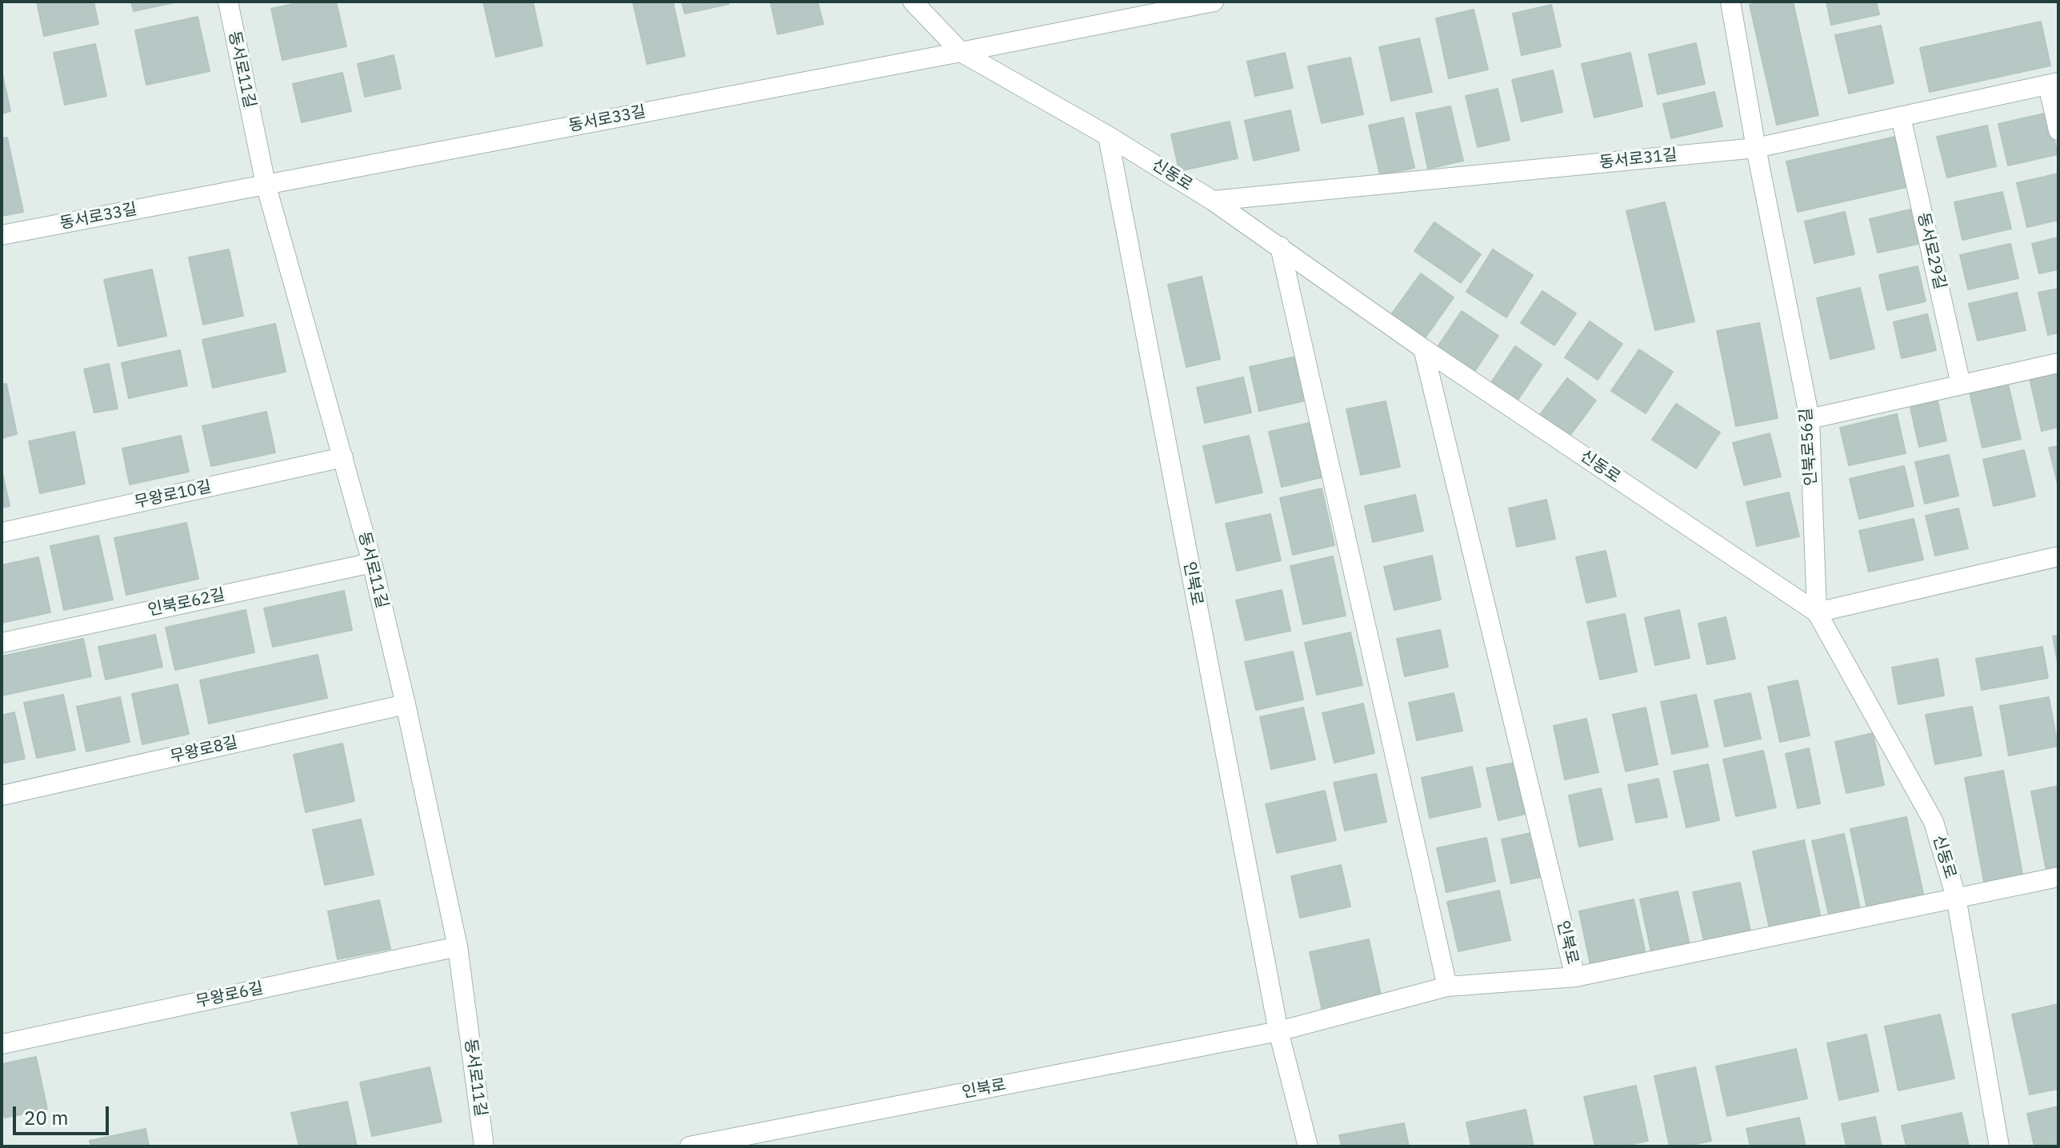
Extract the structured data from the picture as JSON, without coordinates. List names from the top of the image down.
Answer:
{
  "streets": {
    "street": [
      "동서로11길",
      "동서로33길",
      "동서로31길",
      "신동로",
      "동서로29길",
      "인북로56길",
      "무왕로10길",
      "인북로",
      "인북로62길",
      "무왕로8길",
      "무왕로6길"
    ]
  },
  "crossings": [
    ["동서로11길", "동서로33길"],
    ["동서로11길", "무왕로10길"],
    ["동서로11길", "인북로62길"],
    ["동서로11길", "무왕로8길"],
    ["동서로11길", "무왕로6길"],
    ["동서로33길", "신동로"],
    ["동서로31길", "신동로"],
    ["동서로31길", "동서로29길"],
    ["동서로31길", "인북로56길"],
    ["신동로", "인북로56길"],
    ["신동로", "인북로"]
  ],
  "scale_bar": "20 m"
}
